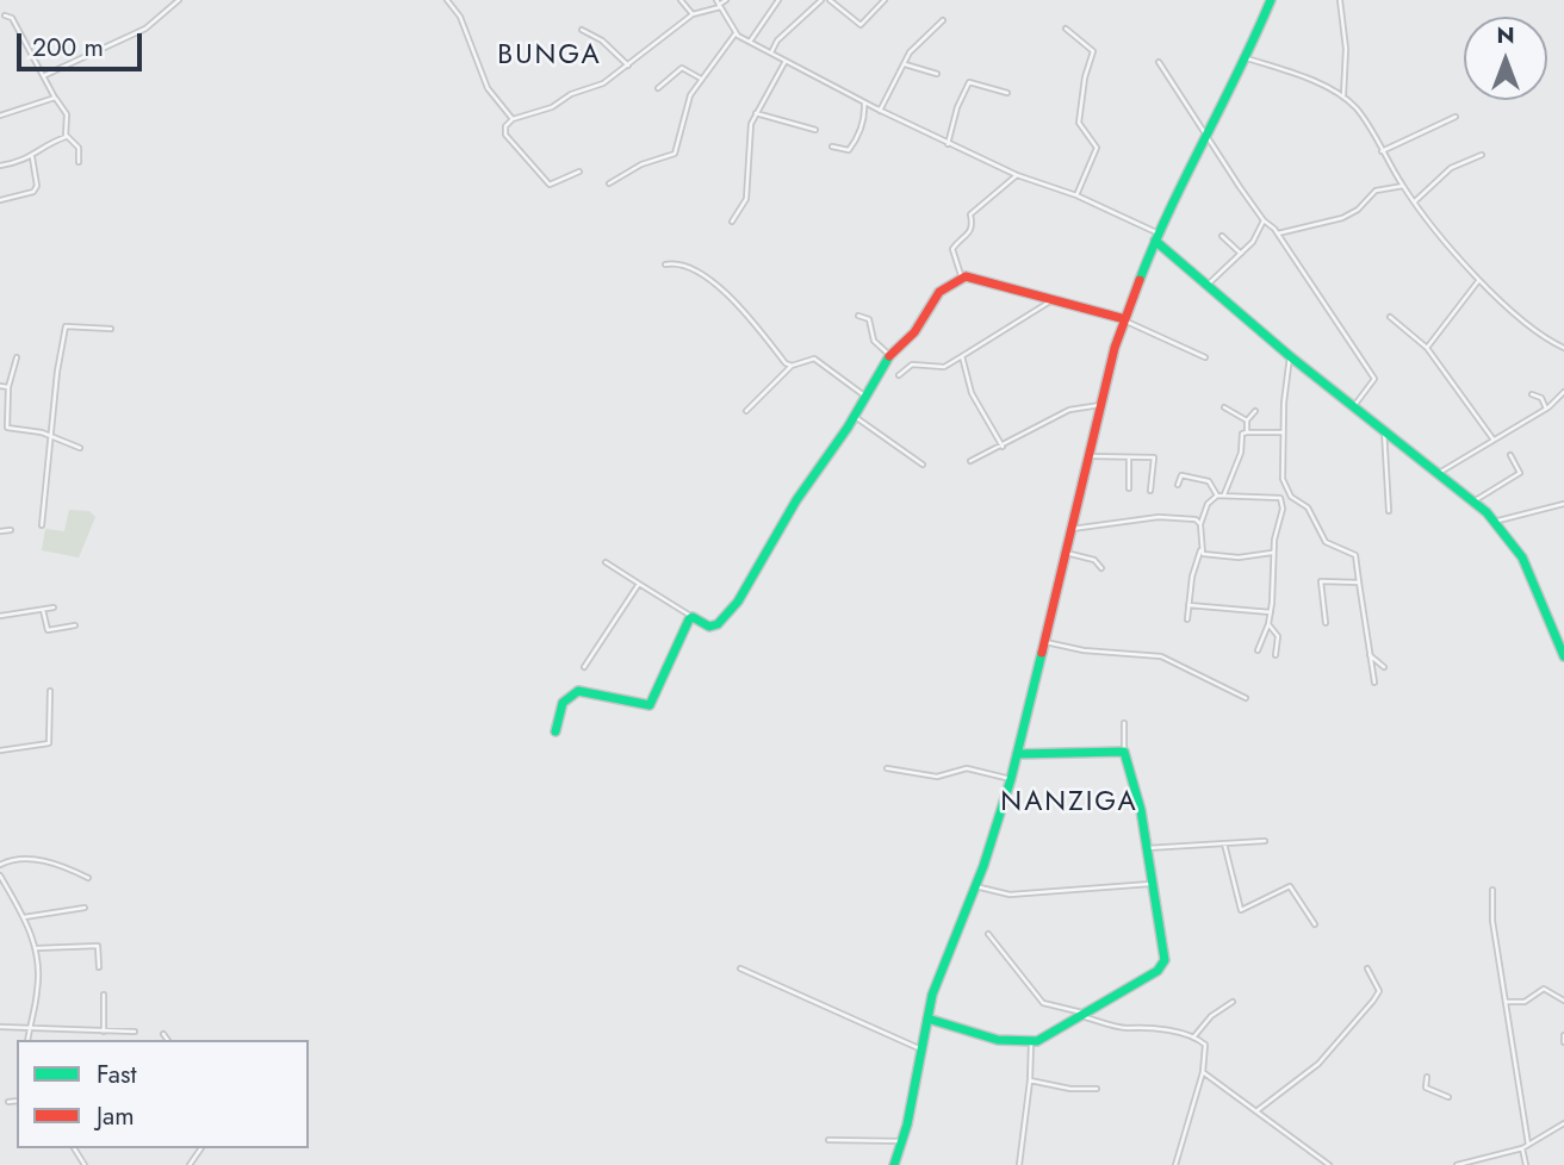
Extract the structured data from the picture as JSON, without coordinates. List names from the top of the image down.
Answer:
{
  "districts": ["BUNGA", "NANZIGA"],
  "legend": ["Fast", "Jam"],
  "scale_bar": "200 m",
  "north": "top"
}
